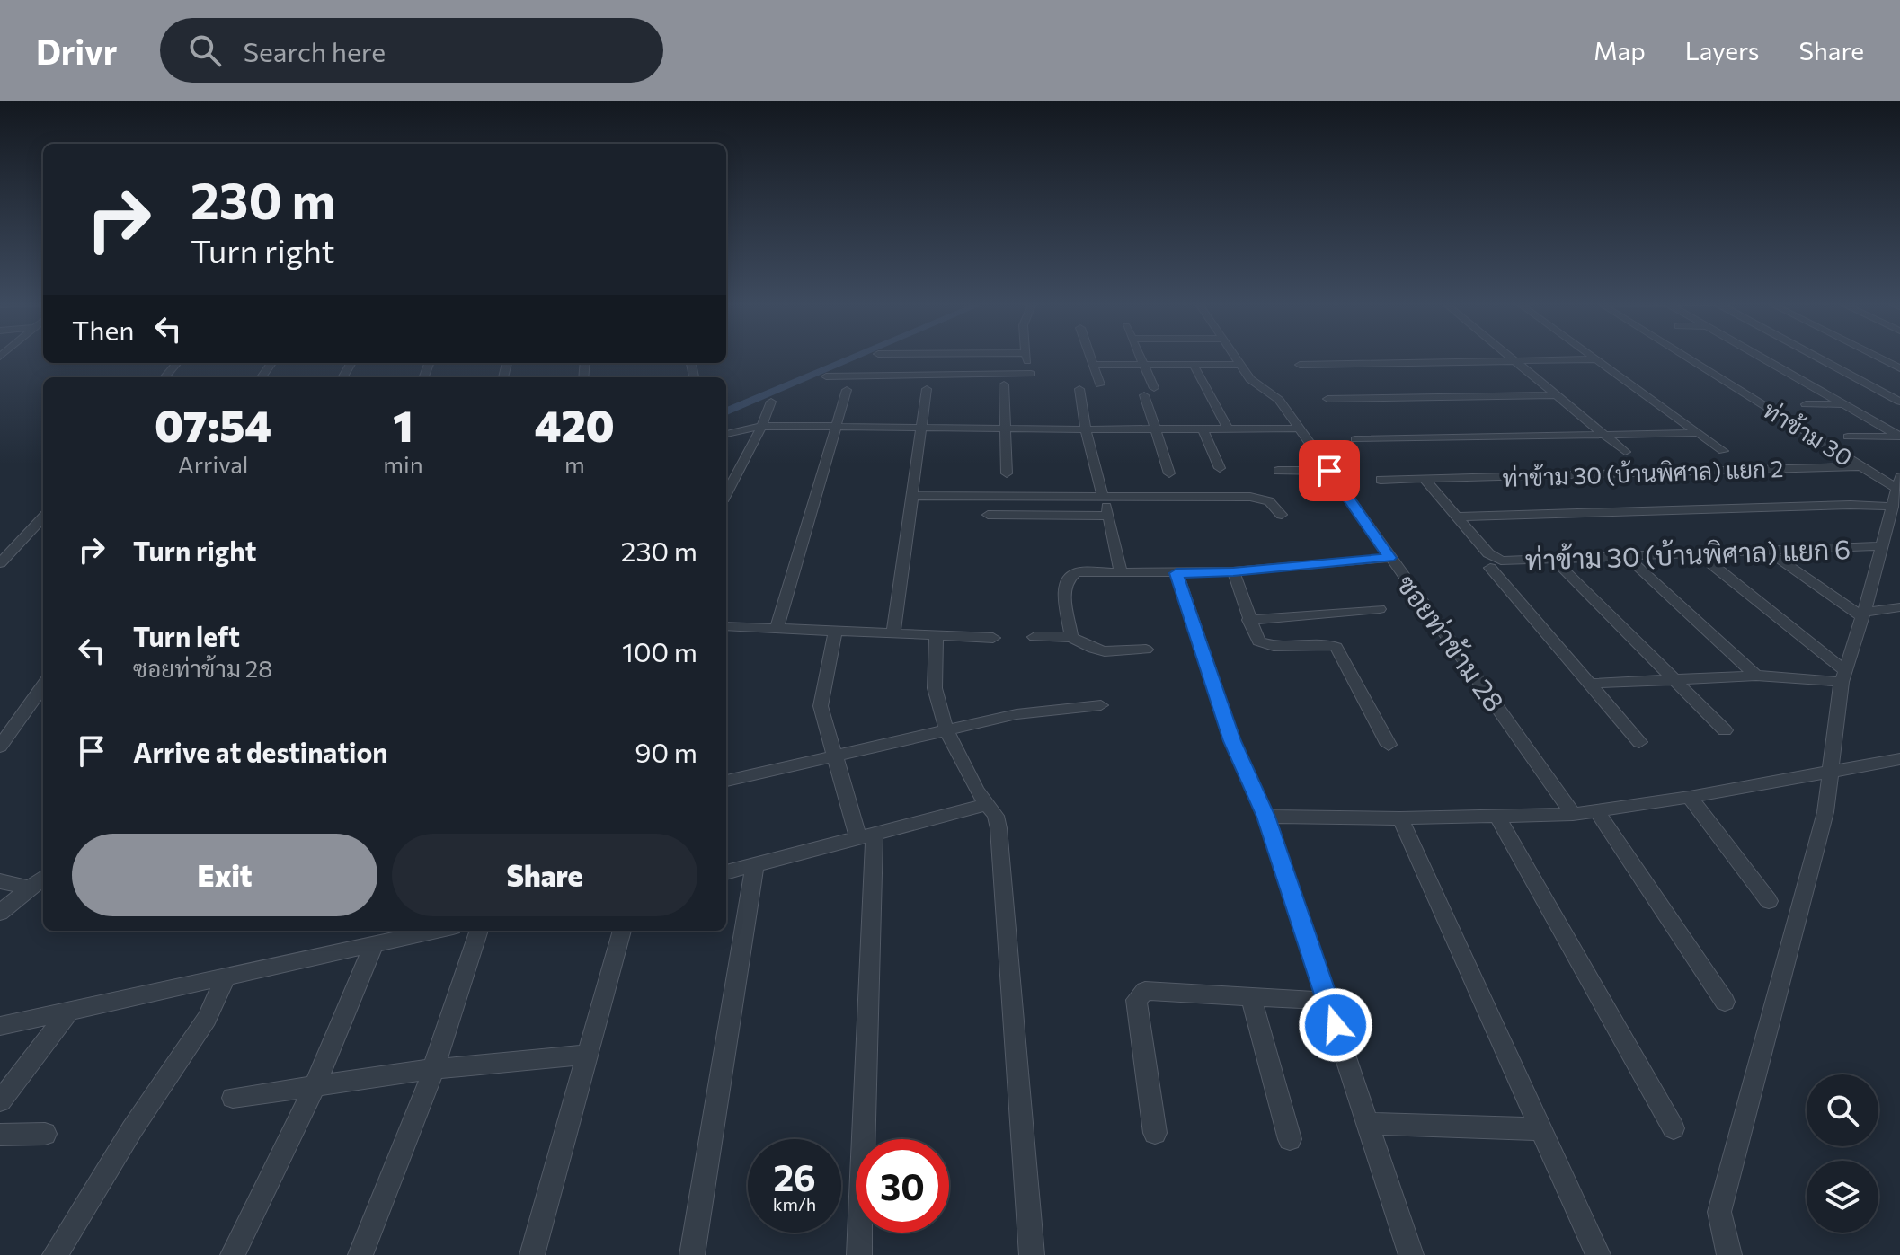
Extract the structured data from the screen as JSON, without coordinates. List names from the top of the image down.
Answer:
{
  "streets": {
    "street": [
      "ท่าข้าม 30",
      "ท่าข้าม 30 (บ้านพิศาล) แยก 2",
      "ท่าข้าม 30 (บ้านพิศาล) แยก 6",
      "ซอยท่าข้าม 28"
    ]
  },
  "crossings": [
    ["ท่าข้าม 30", "ท่าข้าม 30 (บ้านพิศาล) แยก 2"]
  ],
  "page": {
    "header": "Drivr",
    "search": "Search here",
    "nav": ["Map", "Layers", "Share"],
    "turn": ["230 m", "Turn right"],
    "then": "Then",
    "eta": [
      "07:54",
      "Arrival",
      "1",
      "min",
      "420",
      "m"
    ],
    "list": [
      {
        "name": "Turn right",
        "value": "230 m"
      },
      {
        "name": "Turn left",
        "note": "ซอยท่าข้าม 28",
        "value": "100 m"
      },
      {
        "name": "Arrive at destination",
        "value": "90 m"
      }
    ],
    "buttons": ["Exit", "Share"],
    "speed": "26 km/h",
    "limit": "30"
  }
}
